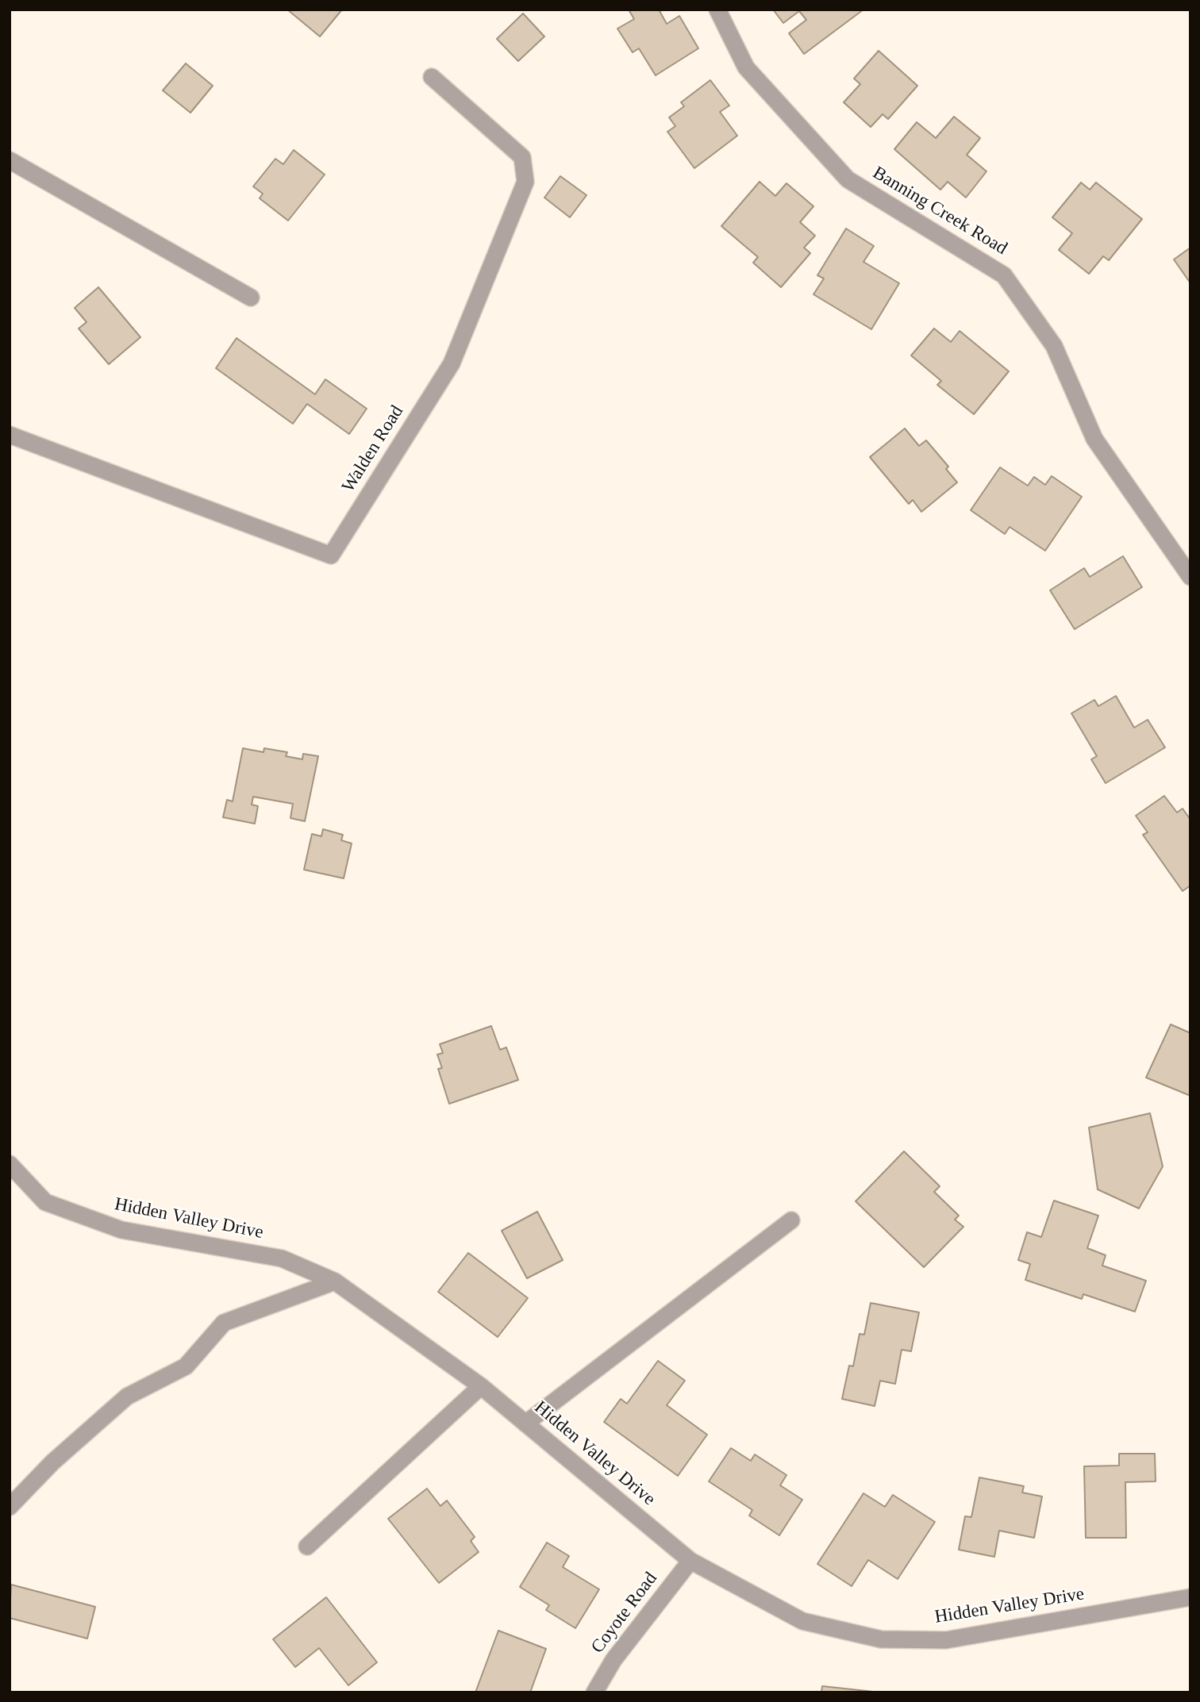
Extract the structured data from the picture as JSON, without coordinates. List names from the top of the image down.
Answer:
{
  "streets": {
    "street": [
      "Banning Creek Road",
      "Walden Road",
      "Hidden Valley Drive",
      "Coyote Road"
    ]
  },
  "crossings": [
    ["Hidden Valley Drive", "Coyote Road"]
  ]
}
